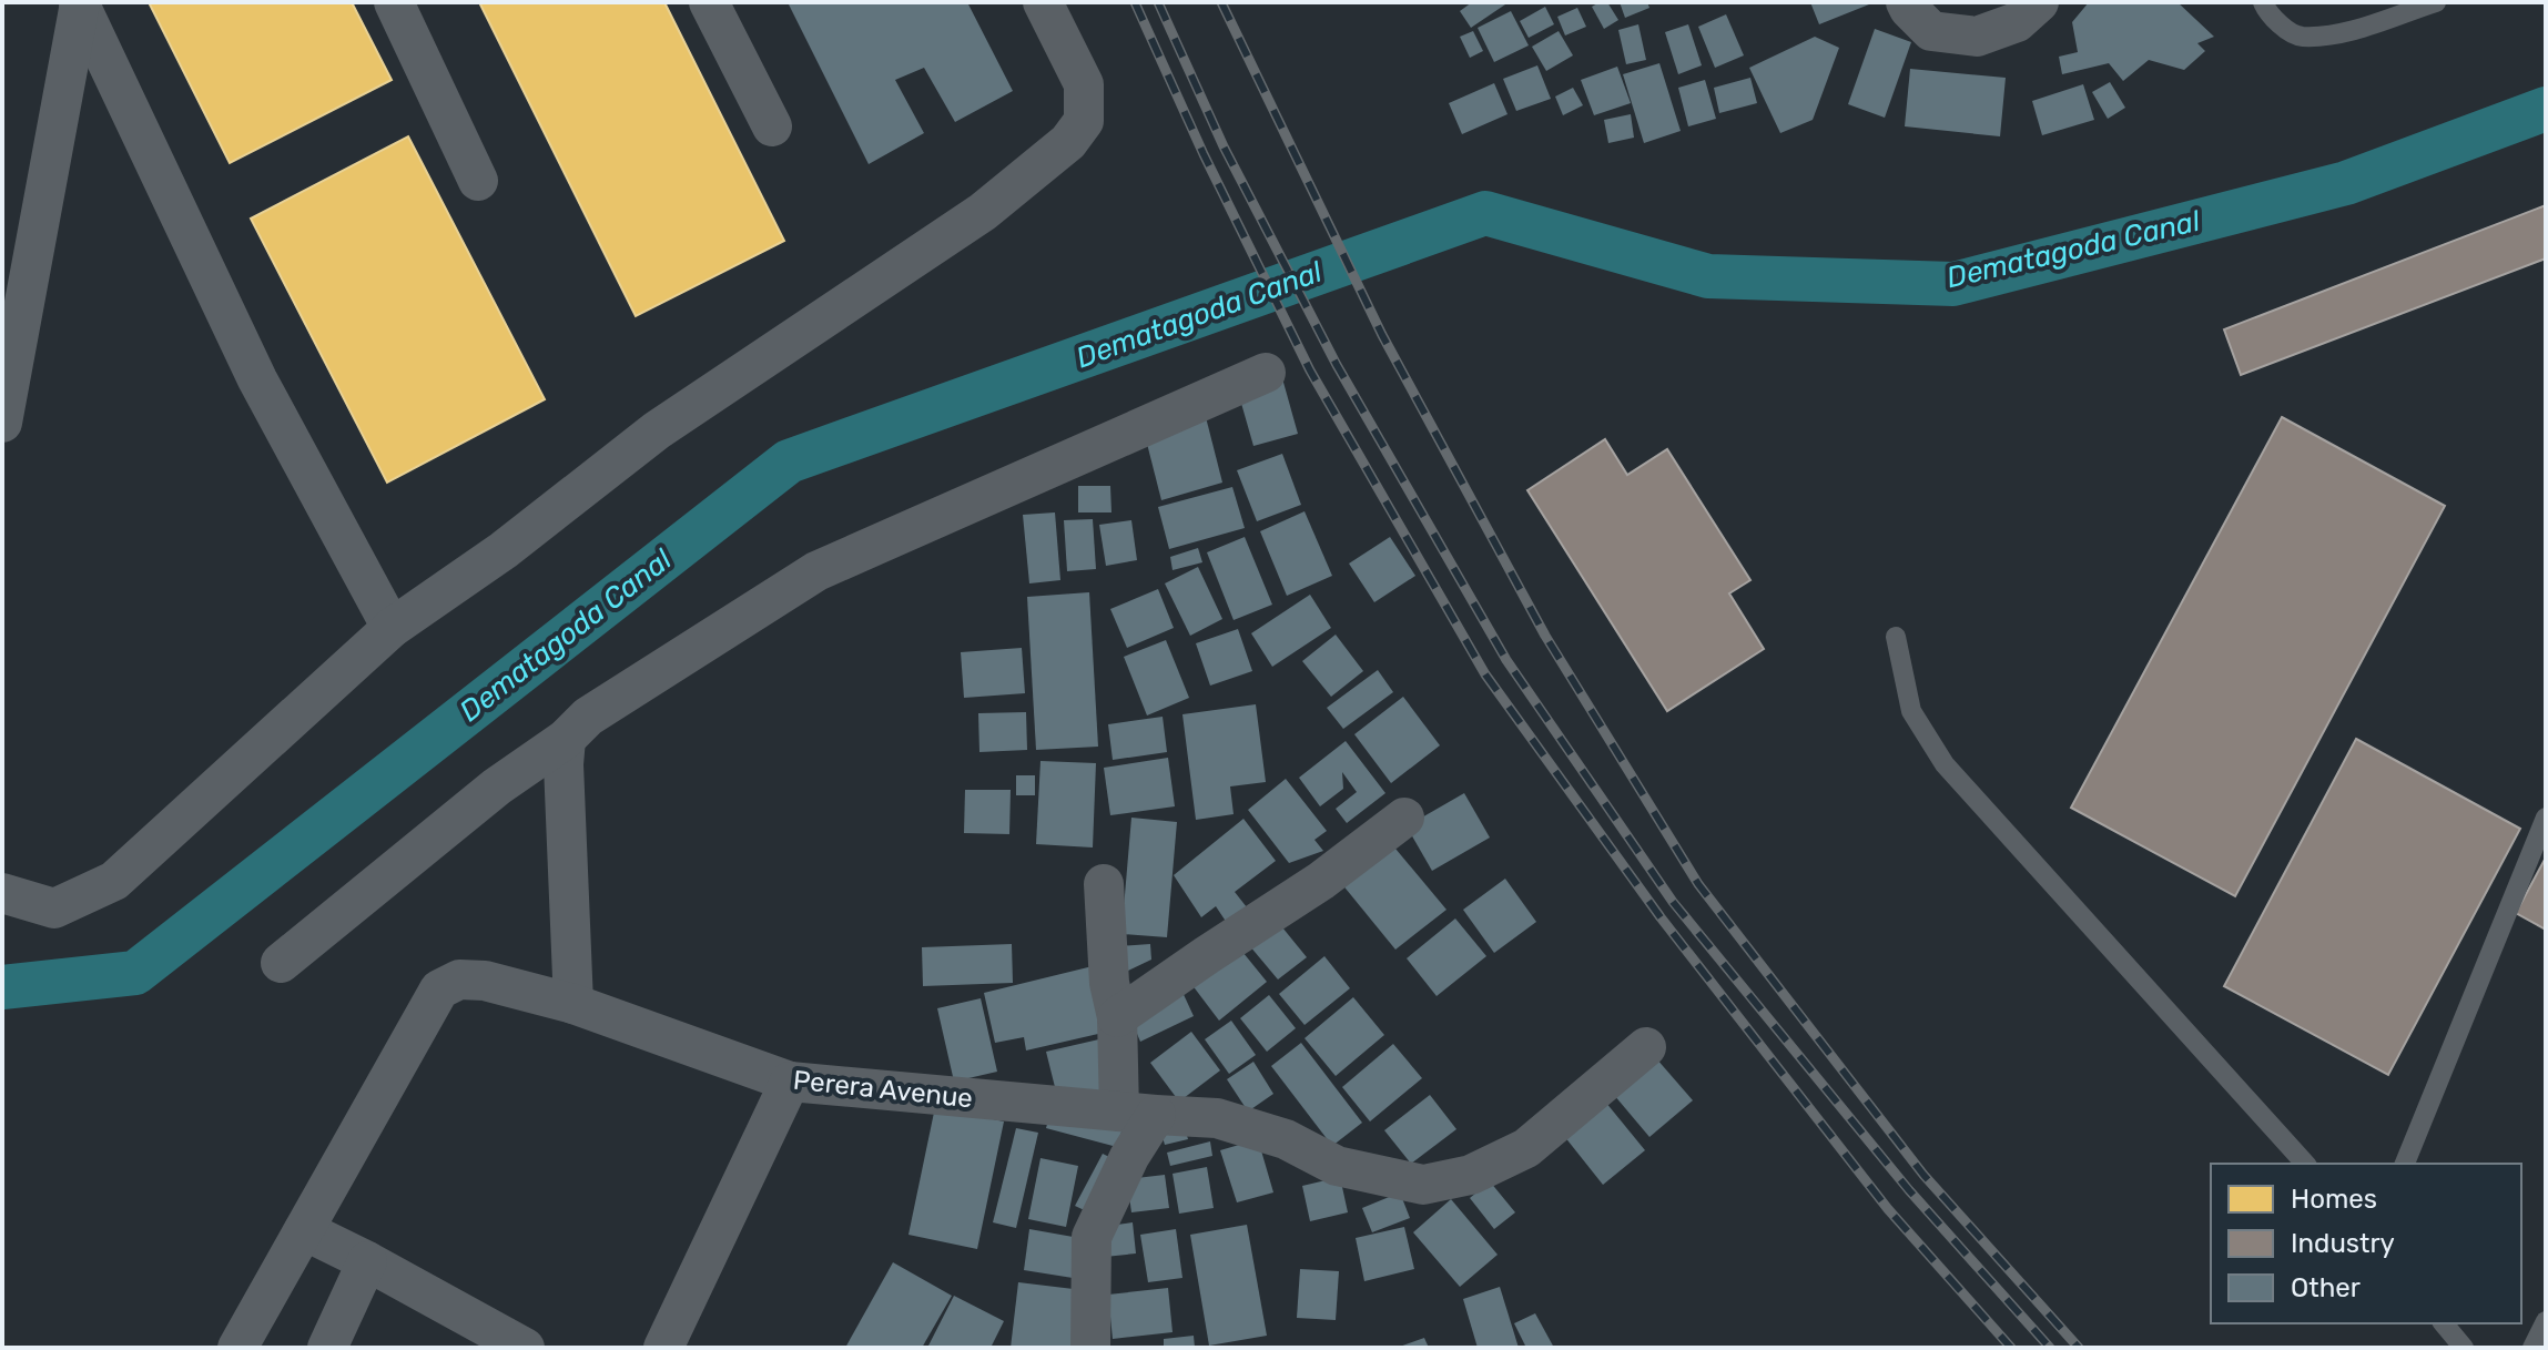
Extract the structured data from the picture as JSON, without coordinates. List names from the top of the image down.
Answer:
{
  "streets": {
    "street": ["Perera Avenue"]
  },
  "water": ["Dematagoda Canal"],
  "legend": ["Homes", "Industry", "Other"]
}
